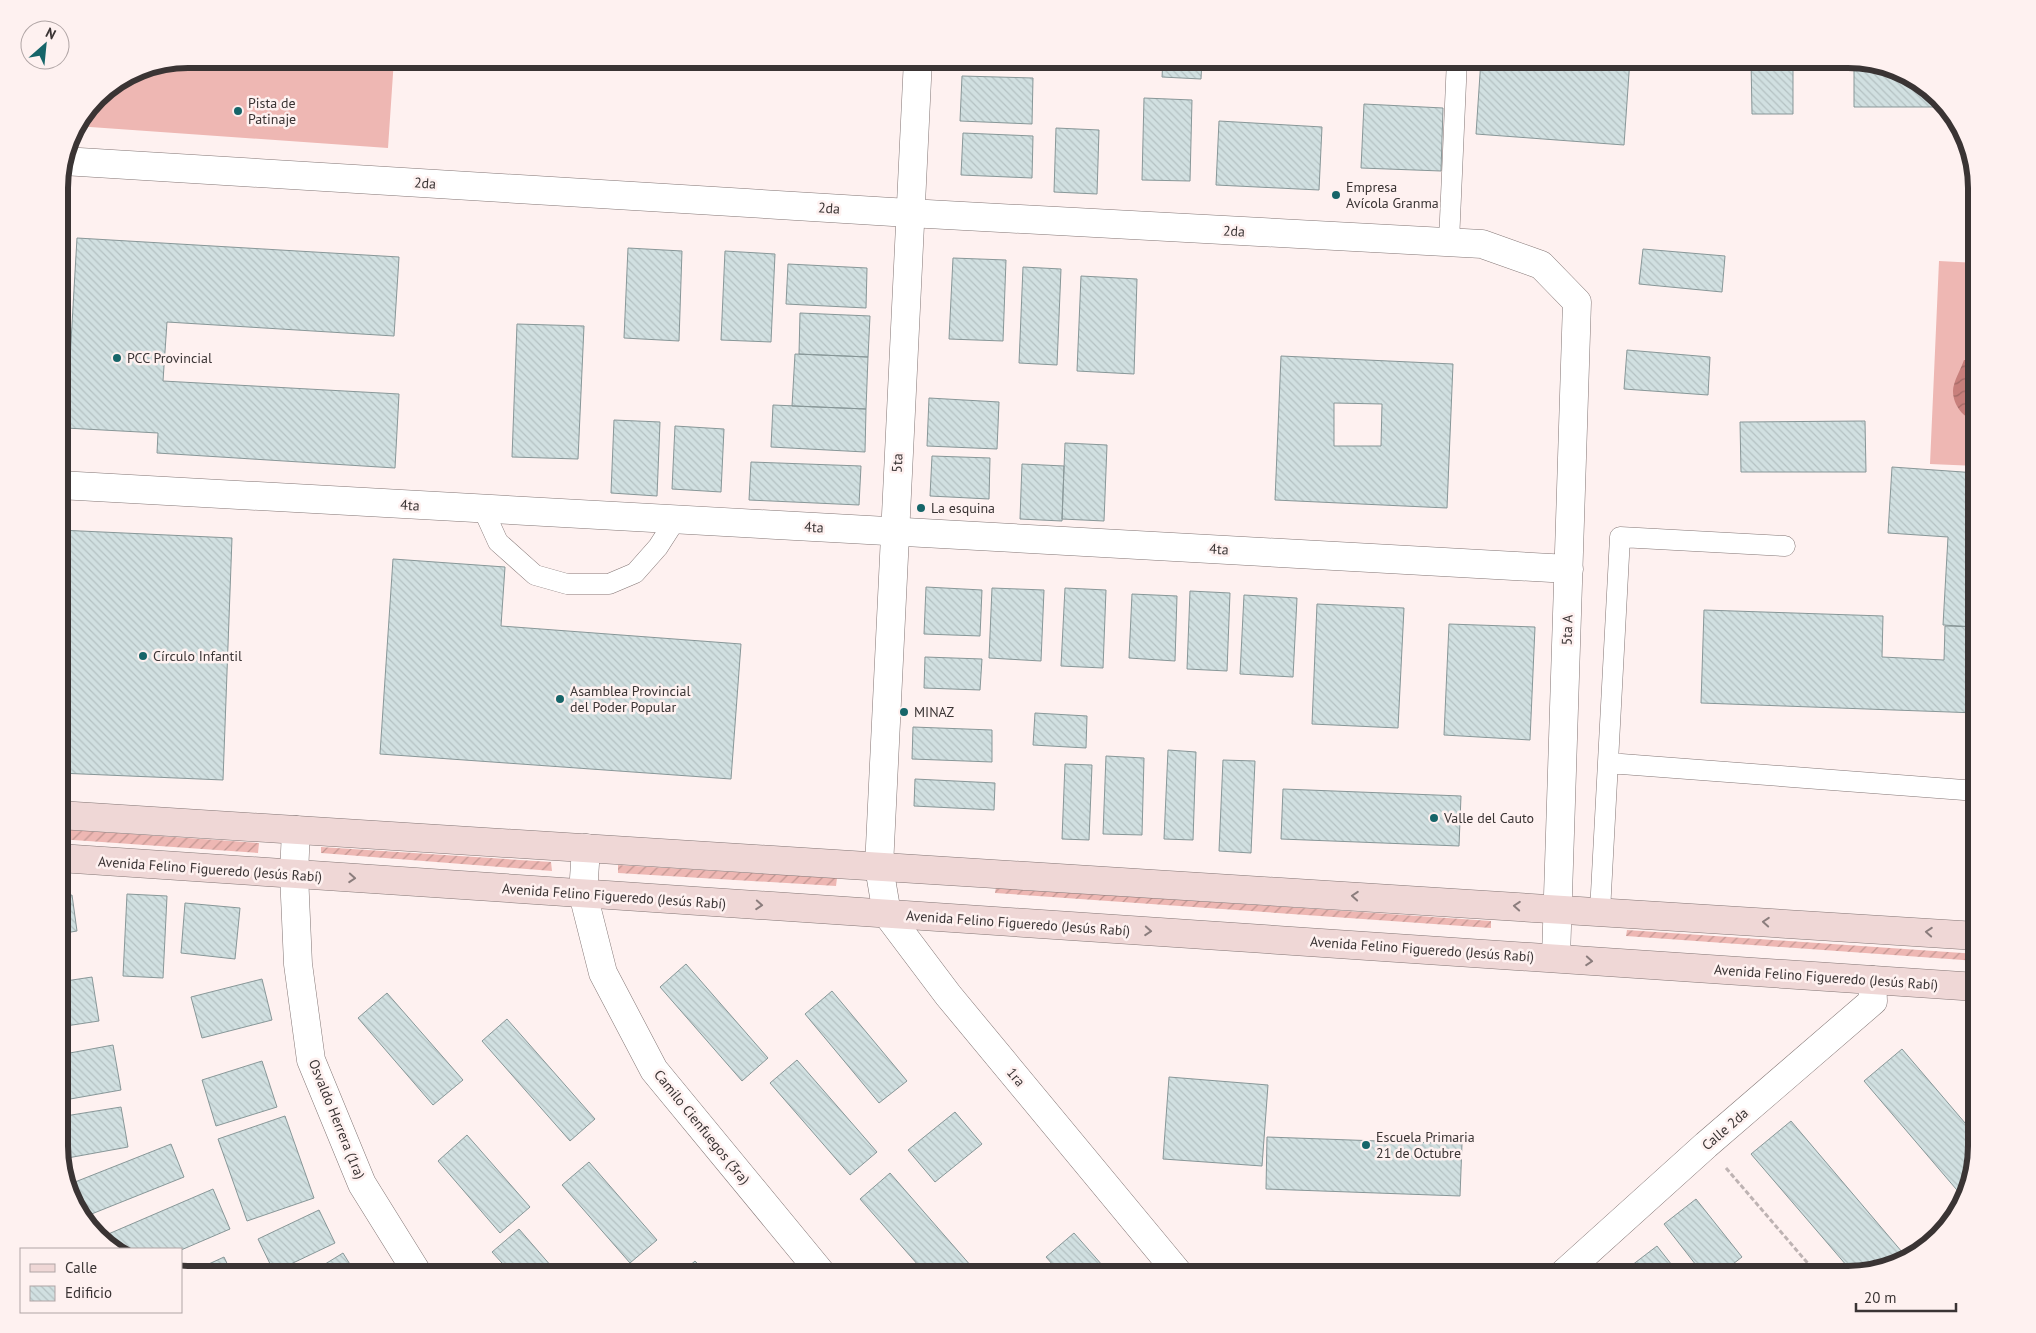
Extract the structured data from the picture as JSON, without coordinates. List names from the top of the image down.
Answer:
{
  "streets": {
    "main road": ["Avenida Felino Figueredo (Jesús Rabí)"],
    "street": [
      "2da",
      "5ta",
      "4ta",
      "5ta A",
      "1ra",
      "Osvaldo Herrera (1ra)",
      "Camilo Cienfuegos (3ra)",
      "Calle 2da"
    ]
  },
  "crossings": [
    ["2da", "5ta"],
    ["2da", "5ta A"],
    ["5ta", "4ta"],
    ["5ta", "1ra"],
    ["4ta", "5ta A"],
    ["5ta A", "Avenida Felino Figueredo (Jesús Rabí)"],
    ["Avenida Felino Figueredo (Jesús Rabí)", "1ra"],
    ["Avenida Felino Figueredo (Jesús Rabí)", "Osvaldo Herrera (1ra)"],
    ["Avenida Felino Figueredo (Jesús Rabí)", "Camilo Cienfuegos (3ra)"],
    ["Avenida Felino Figueredo (Jesús Rabí)", "Calle 2da"]
  ],
  "places": [
    "Pista de Patinaje",
    "Empresa Avícola Granma",
    "PCC Provincial",
    "La esquina",
    "Círculo Infantil",
    "Asamblea Provincial del Poder Popular",
    "MINAZ",
    "Valle del Cauto",
    "Escuela Primaria 21 de Octubre"
  ],
  "legend": ["Calle", "Edificio"],
  "scale_bar": "20 m",
  "north": "top right"
}
